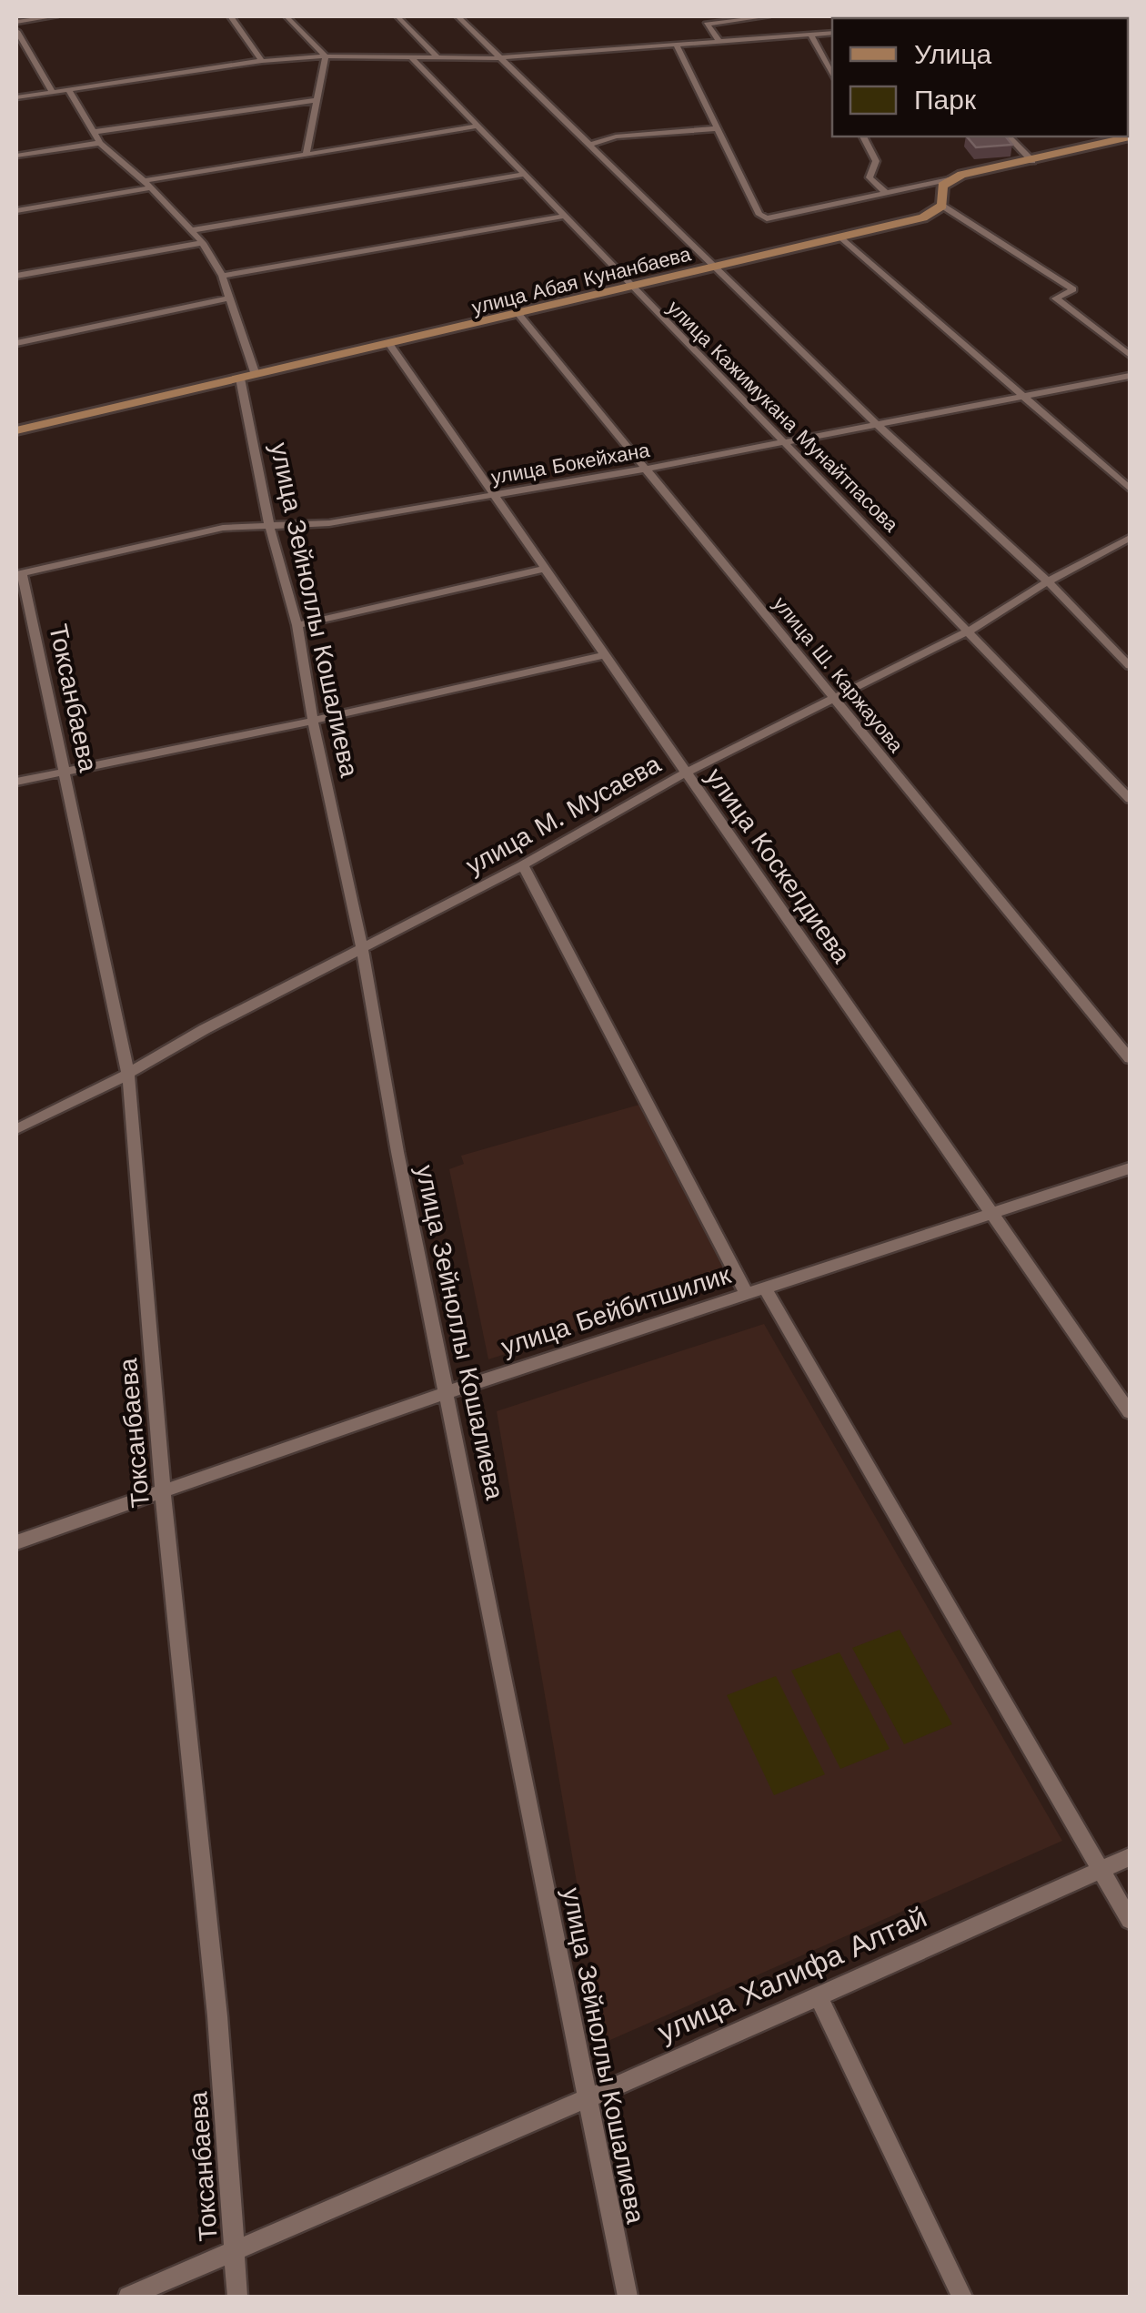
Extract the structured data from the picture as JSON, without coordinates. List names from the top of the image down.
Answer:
{
  "streets": {
    "street": [
      "улица Абая Кунанбаева",
      "улица Кажимукана Мунайтпасова",
      "улица Бокейхана",
      "улица Зейноллы Кошалиева",
      "улица Ш. Каржауова",
      "Токсанбаева",
      "улица М. Мусаева",
      "улица Коскелдиева",
      "улица Бейбитшилик",
      "улица Халифа Алтай"
    ]
  },
  "crossings": [
    ["улица Абая Кунанбаева", "улица Кажимукана Мунайтпасова"],
    ["улица Абая Кунанбаева", "улица Зейноллы Кошалиева"],
    ["улица Абая Кунанбаева", "улица Ш. Каржауова"],
    ["улица Абая Кунанбаева", "улица Коскелдиева"],
    ["улица Кажимукана Мунайтпасова", "улица Бокейхана"],
    ["улица Кажимукана Мунайтпасова", "улица М. Мусаева"],
    ["улица Бокейхана", "улица Зейноллы Кошалиева"],
    ["улица Бокейхана", "улица Ш. Каржауова"],
    ["улица Бокейхана", "Токсанбаева"],
    ["улица Бокейхана", "улица Коскелдиева"],
    ["улица Зейноллы Кошалиева", "улица М. Мусаева"],
    ["улица Зейноллы Кошалиева", "улица Бейбитшилик"],
    ["улица Зейноллы Кошалиева", "улица Халифа Алтай"],
    ["улица Ш. Каржауова", "улица М. Мусаева"],
    ["Токсанбаева", "улица М. Мусаева"],
    ["Токсанбаева", "улица Бейбитшилик"],
    ["Токсанбаева", "улица Халифа Алтай"],
    ["улица М. Мусаева", "улица Коскелдиева"],
    ["улица Коскелдиева", "улица Бейбитшилик"]
  ],
  "legend": ["Улица", "Парк"]
}
